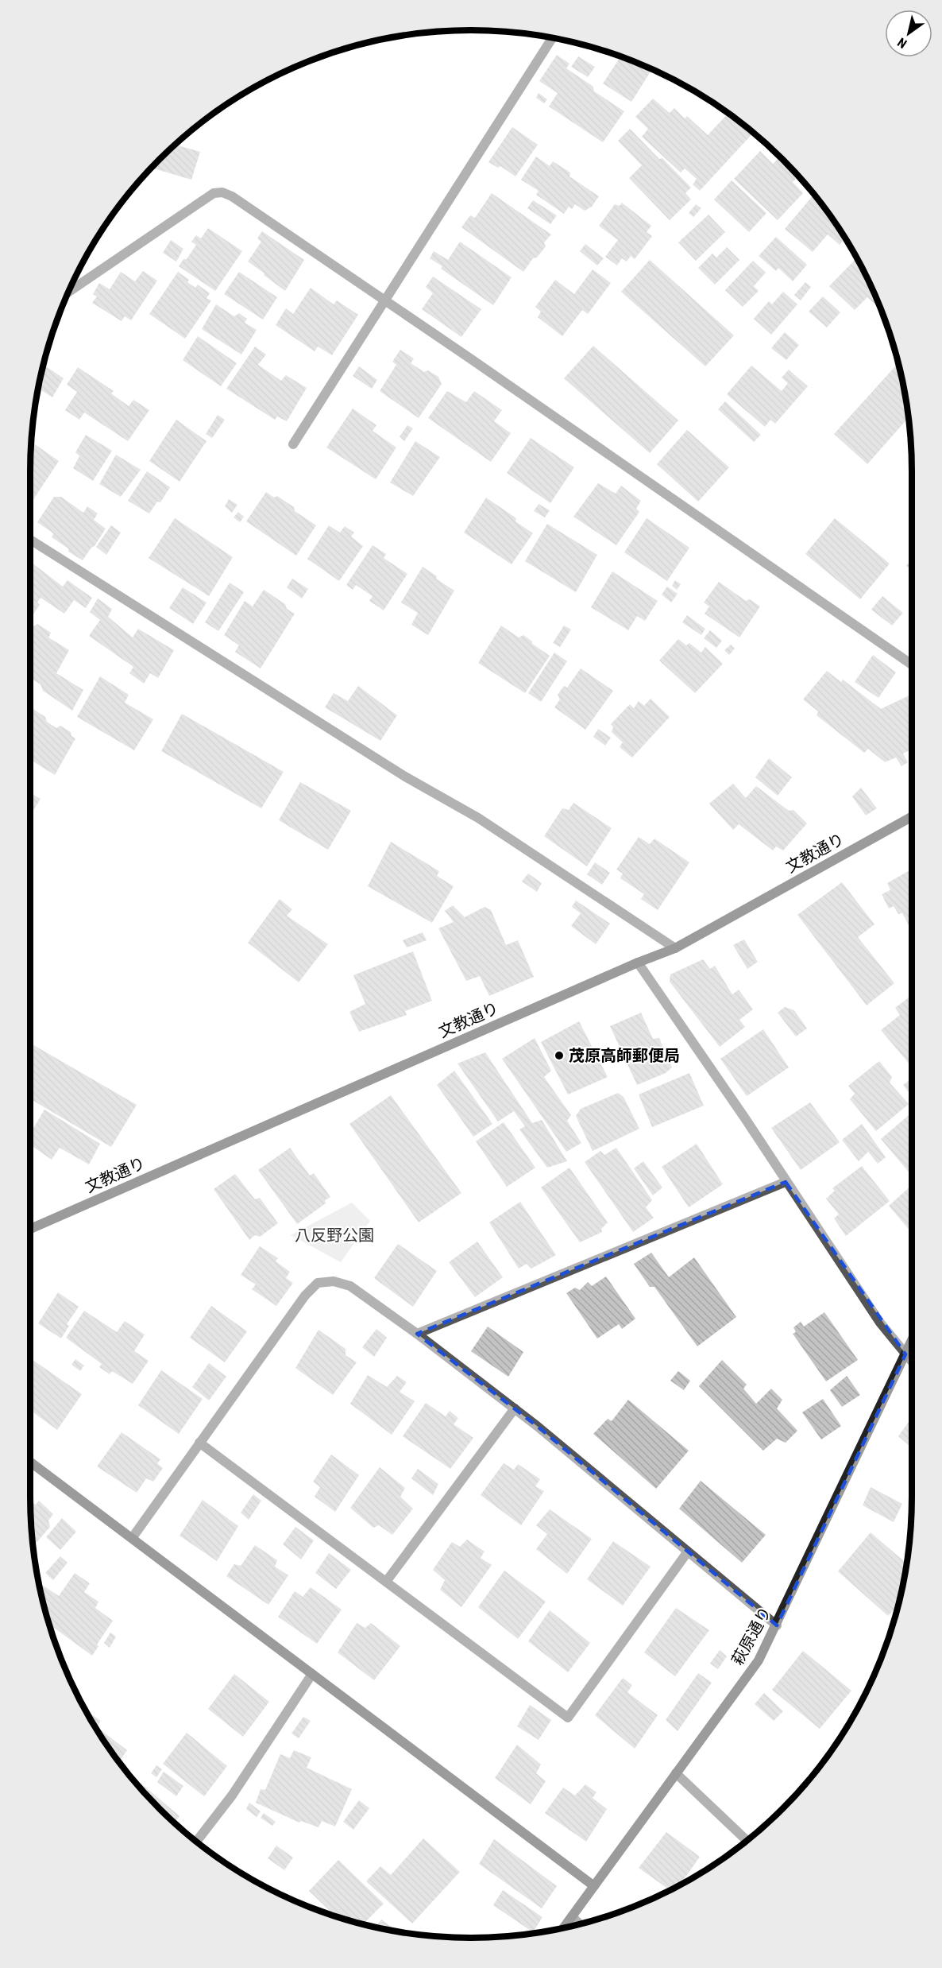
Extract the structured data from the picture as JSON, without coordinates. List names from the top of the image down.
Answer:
{
  "streets": {
    "street": ["文教通り", "萩原通り"]
  },
  "parks": ["八反野公園"],
  "places": ["茂原高師郵便局"],
  "north": "bottom left"
}
